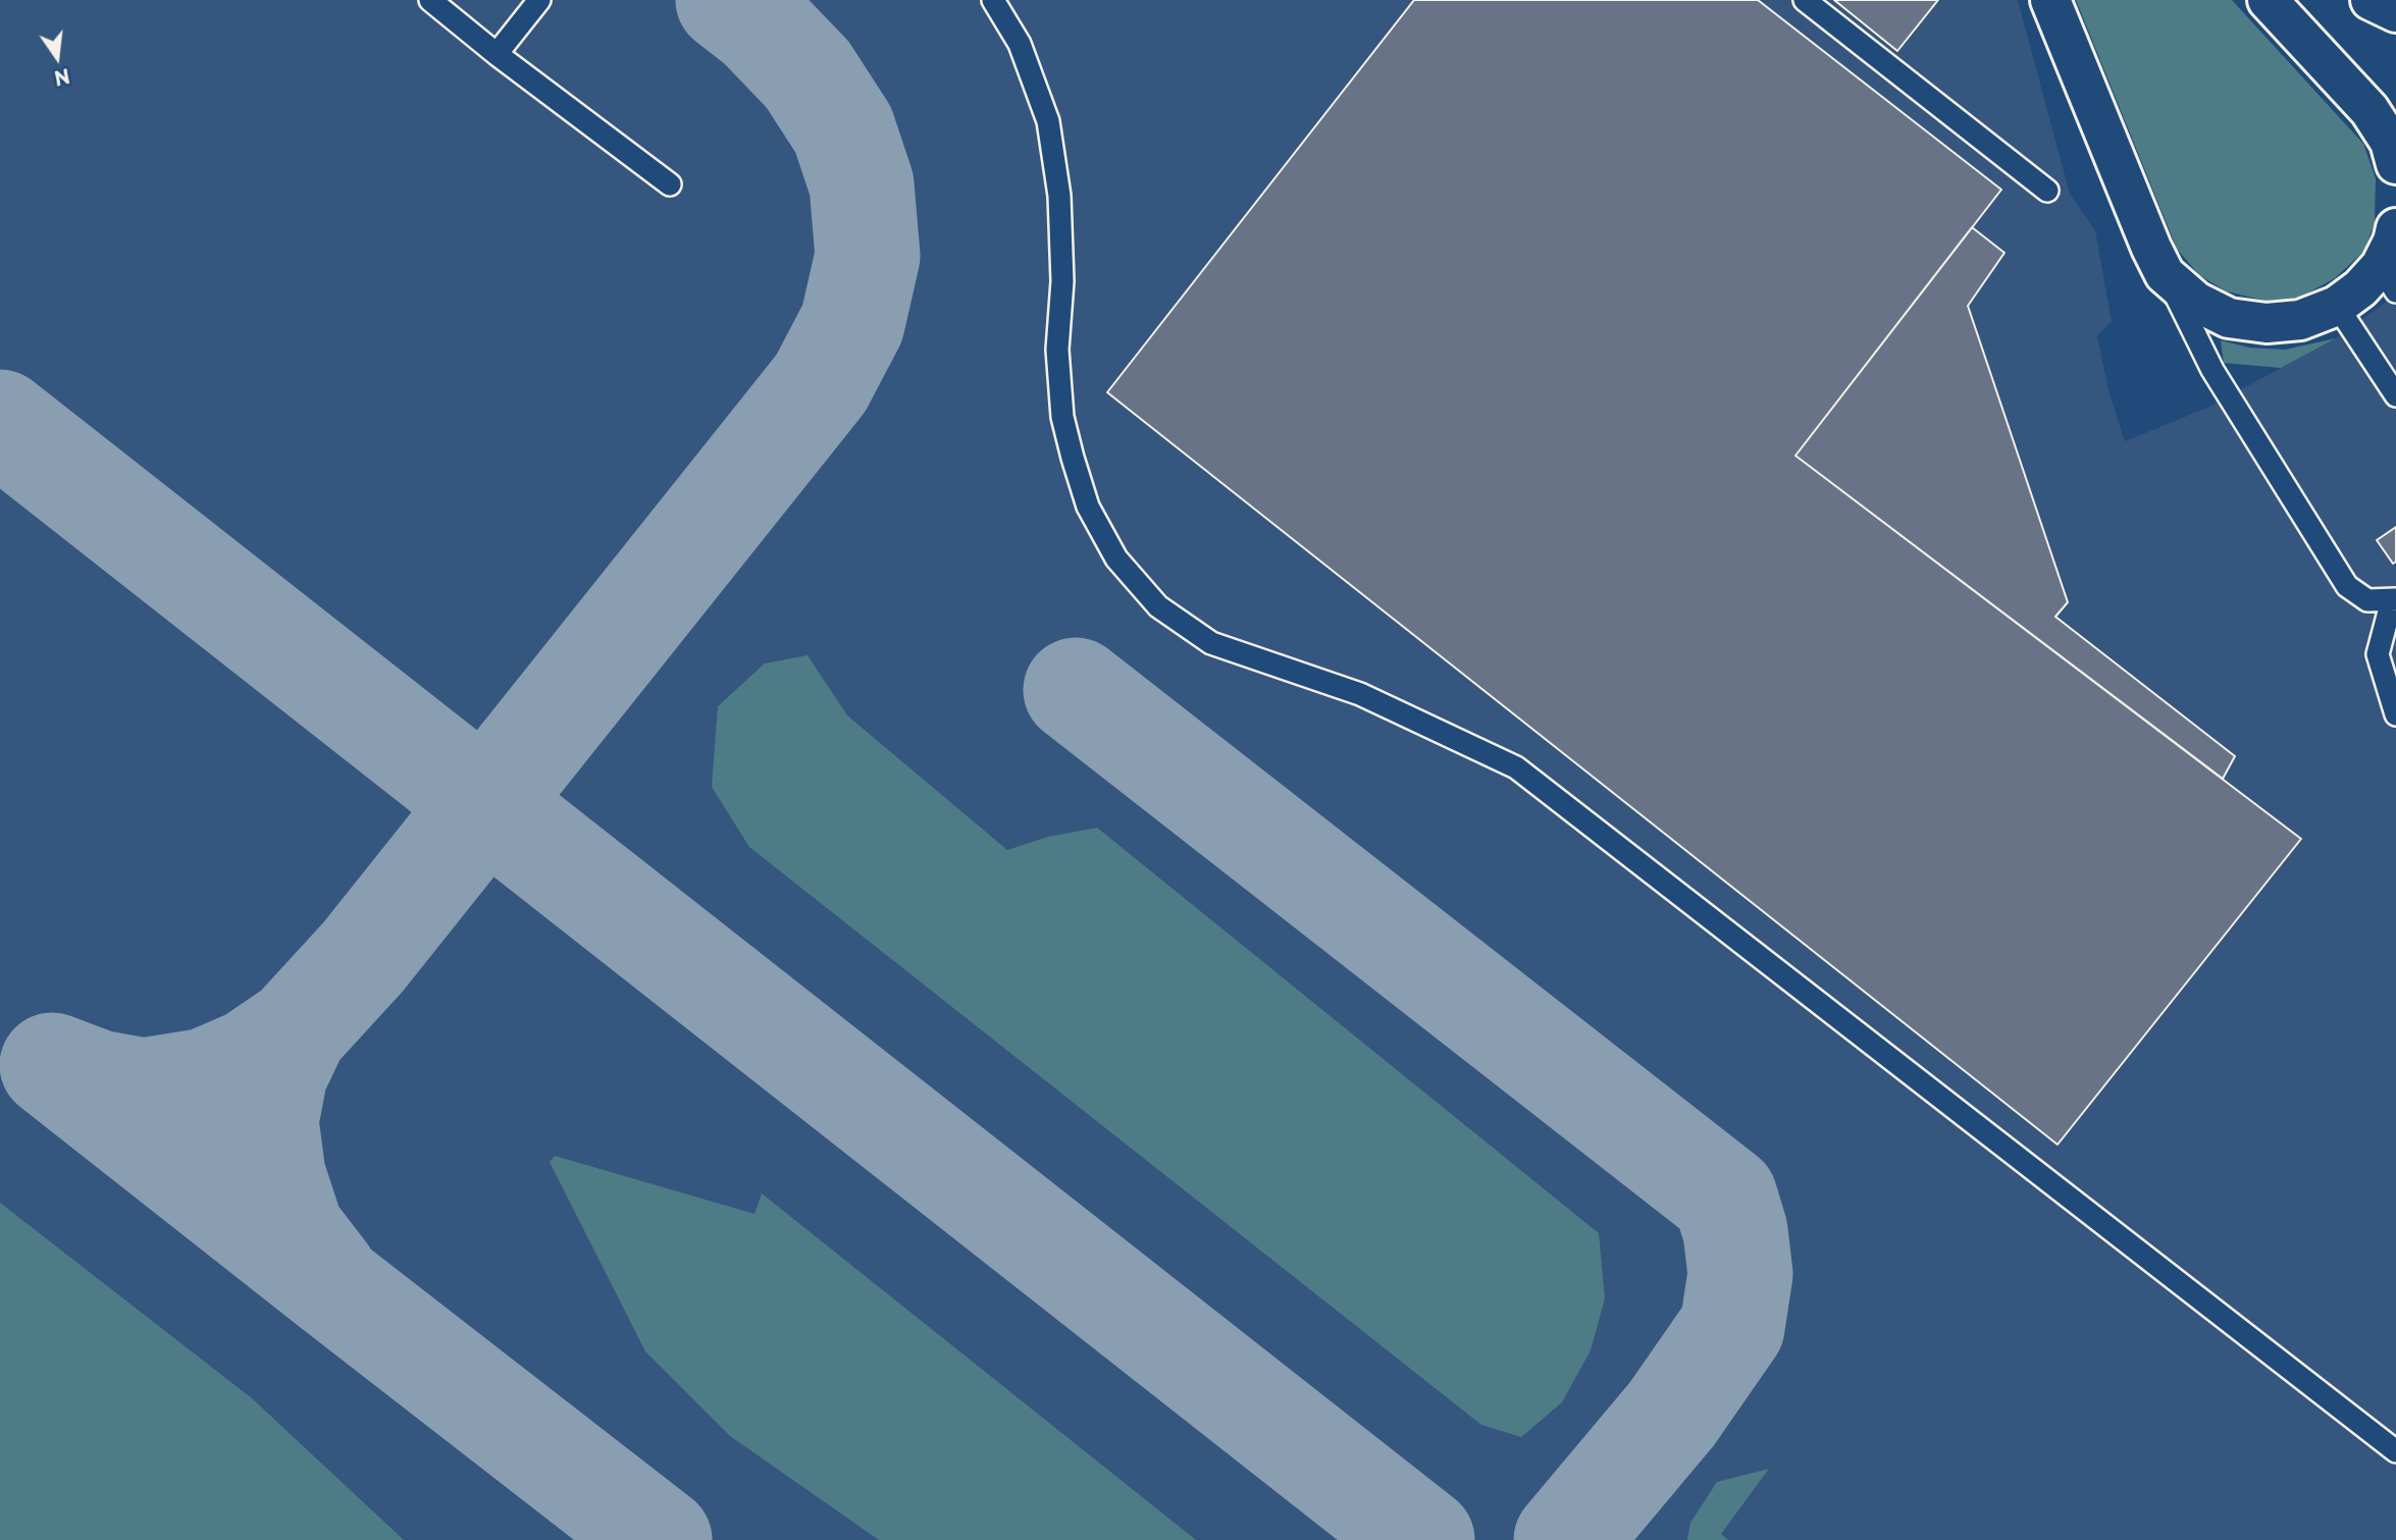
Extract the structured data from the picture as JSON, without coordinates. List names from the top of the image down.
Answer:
{
  "north": "bottom"
}
